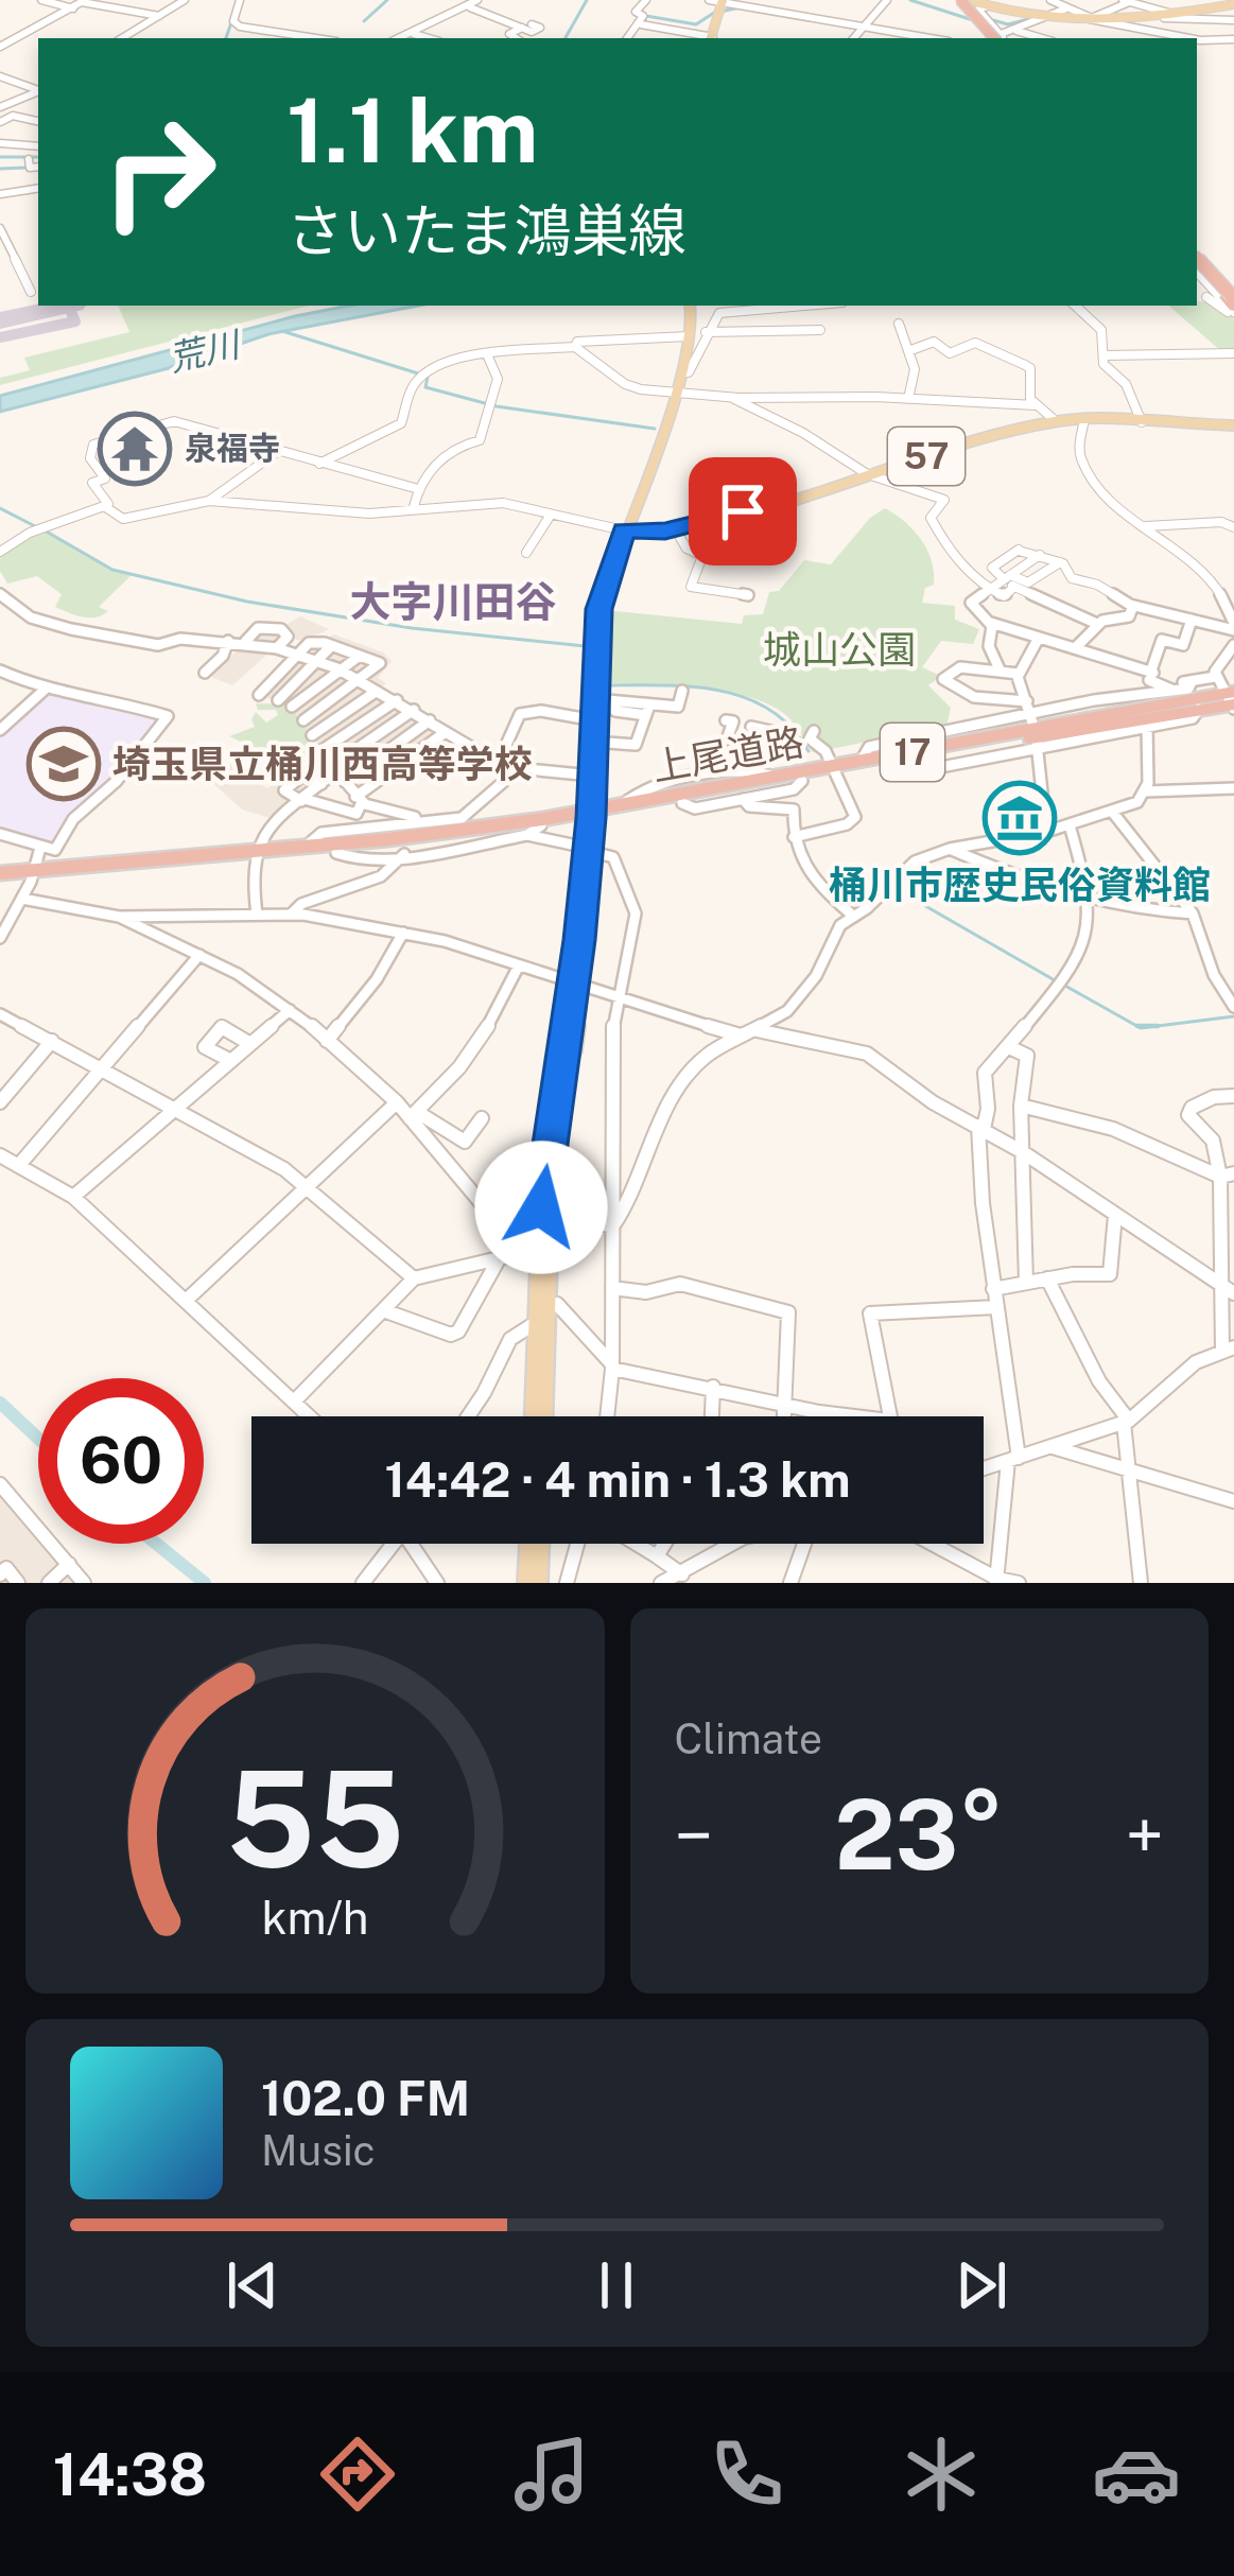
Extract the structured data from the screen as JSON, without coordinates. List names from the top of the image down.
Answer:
{
  "streets": {
    "highway": ["17", "上尾道路"],
    "main road": ["57"]
  },
  "districts": ["大字川田谷"],
  "water": ["荒川"],
  "parks": ["城山公園"],
  "places": {
    "temple": ["泉福寺"],
    "school or university": ["埼玉県立桶川西高等学校"],
    "museum": ["桶川市歴史民俗資料館"]
  },
  "page": {
    "turn": ["1.1 km", "さいたま鴻巣線"],
    "limit": "60",
    "trip": "14:42 · 4 min · 1.3 km",
    "tile": "Climate",
    "heat": ["−", "23°", "+"],
    "song": ["102.0 FM", "Music"],
    "tabs": "14:38",
    "gauge": ["55", "km/h"]
  }
}
